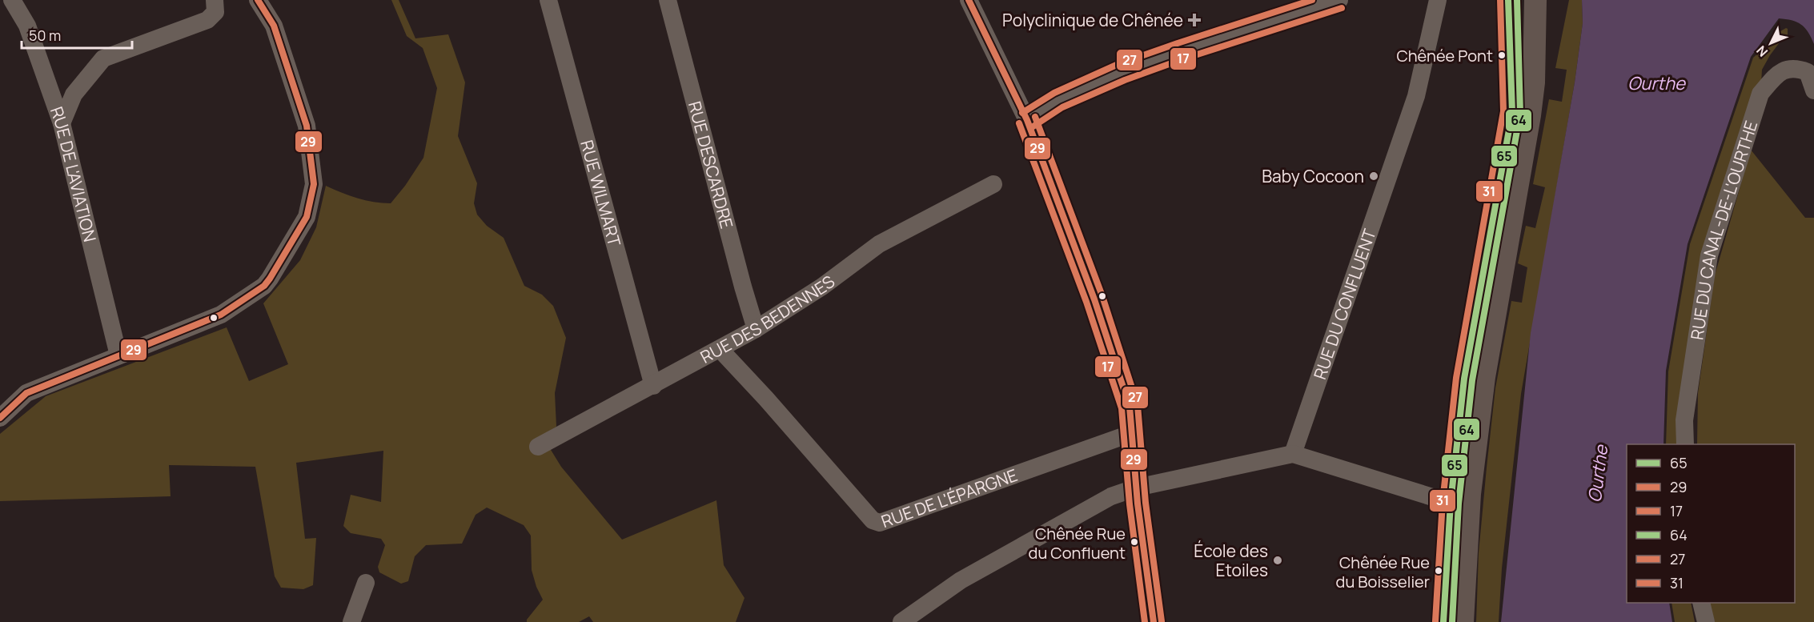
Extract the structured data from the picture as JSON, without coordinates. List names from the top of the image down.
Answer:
{
  "streets": {
    "street": [
      "RUE DESCARDRE",
      "RUE DE L'AVIATION",
      "RUE WILMART",
      "RUE DU CANAL-DE-L'OURTHE",
      "RUE DU CONFLUENT",
      "RUE DES BEDENNES",
      "RUE DE L'ÉPARGNE"
    ]
  },
  "crossings": [
    ["RUE DESCARDRE", "RUE DES BEDENNES"],
    ["RUE WILMART", "RUE DES BEDENNES"],
    ["RUE DES BEDENNES", "RUE DE L'ÉPARGNE"]
  ],
  "water": ["Ourthe"],
  "places": {
    "health": ["Polyclinique de Chênée"],
    "other": [
      "Chênée Pont",
      "Baby Cocoon",
      "Chênée Rue du Confluent",
      "École des Etoiles",
      "Chênée Rue du Boisselier"
    ]
  },
  "lines": [
    "transit line 65",
    "transit line 29",
    "transit line 64",
    "transit line 27",
    "transit line 31",
    "transit line 17"
  ],
  "legend": [
    "65",
    "29",
    "17",
    "64",
    "27",
    "31"
  ],
  "scale_bar": "50 m",
  "north": "bottom left"
}
